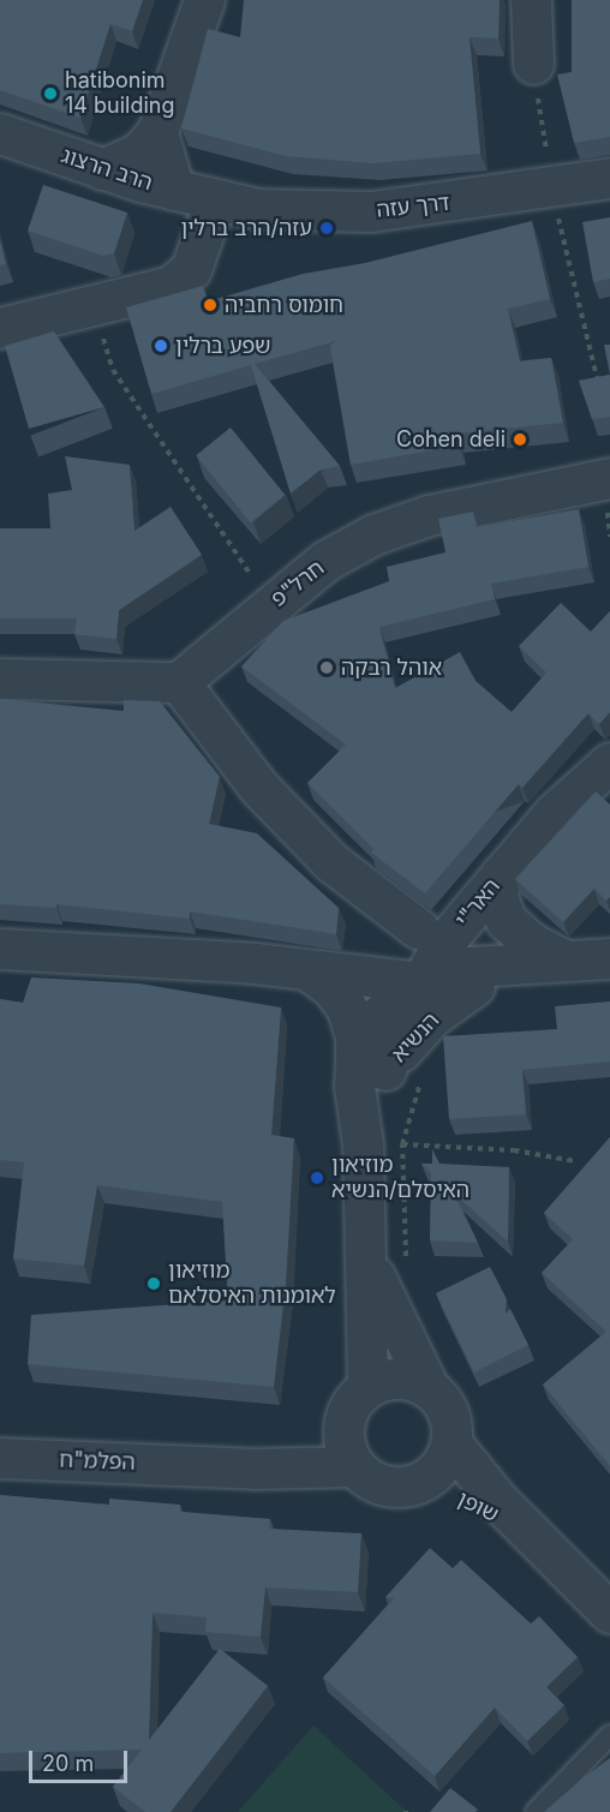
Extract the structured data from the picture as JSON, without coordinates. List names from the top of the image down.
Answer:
{
  "streets": {
    "street": [
      "הרב הרצוג",
      "דרך עזה",
      "חרל\"פ",
      "האר\"י",
      "הנשיא",
      "הפלמ\"ח",
      "שופן"
    ]
  },
  "crossings": [
    ["הרב הרצוג", "דרך עזה"],
    ["האר\"י", "הנשיא"],
    ["הנשיא", "הפלמ\"ח"],
    ["הנשיא", "שופן"],
    ["הפלמ\"ח", "שופן"]
  ],
  "places": [
    "hatibonim 14 building",
    "עזה/הרב ברלין",
    "חומוס רחביה",
    "שפע ברלין",
    "Cohen deli",
    "אוהל רבקה",
    "מוזיאון האיסלם/הנשיא",
    "מוזיאון לאומנות האיסלאם"
  ],
  "scale_bar": "20 m"
}
